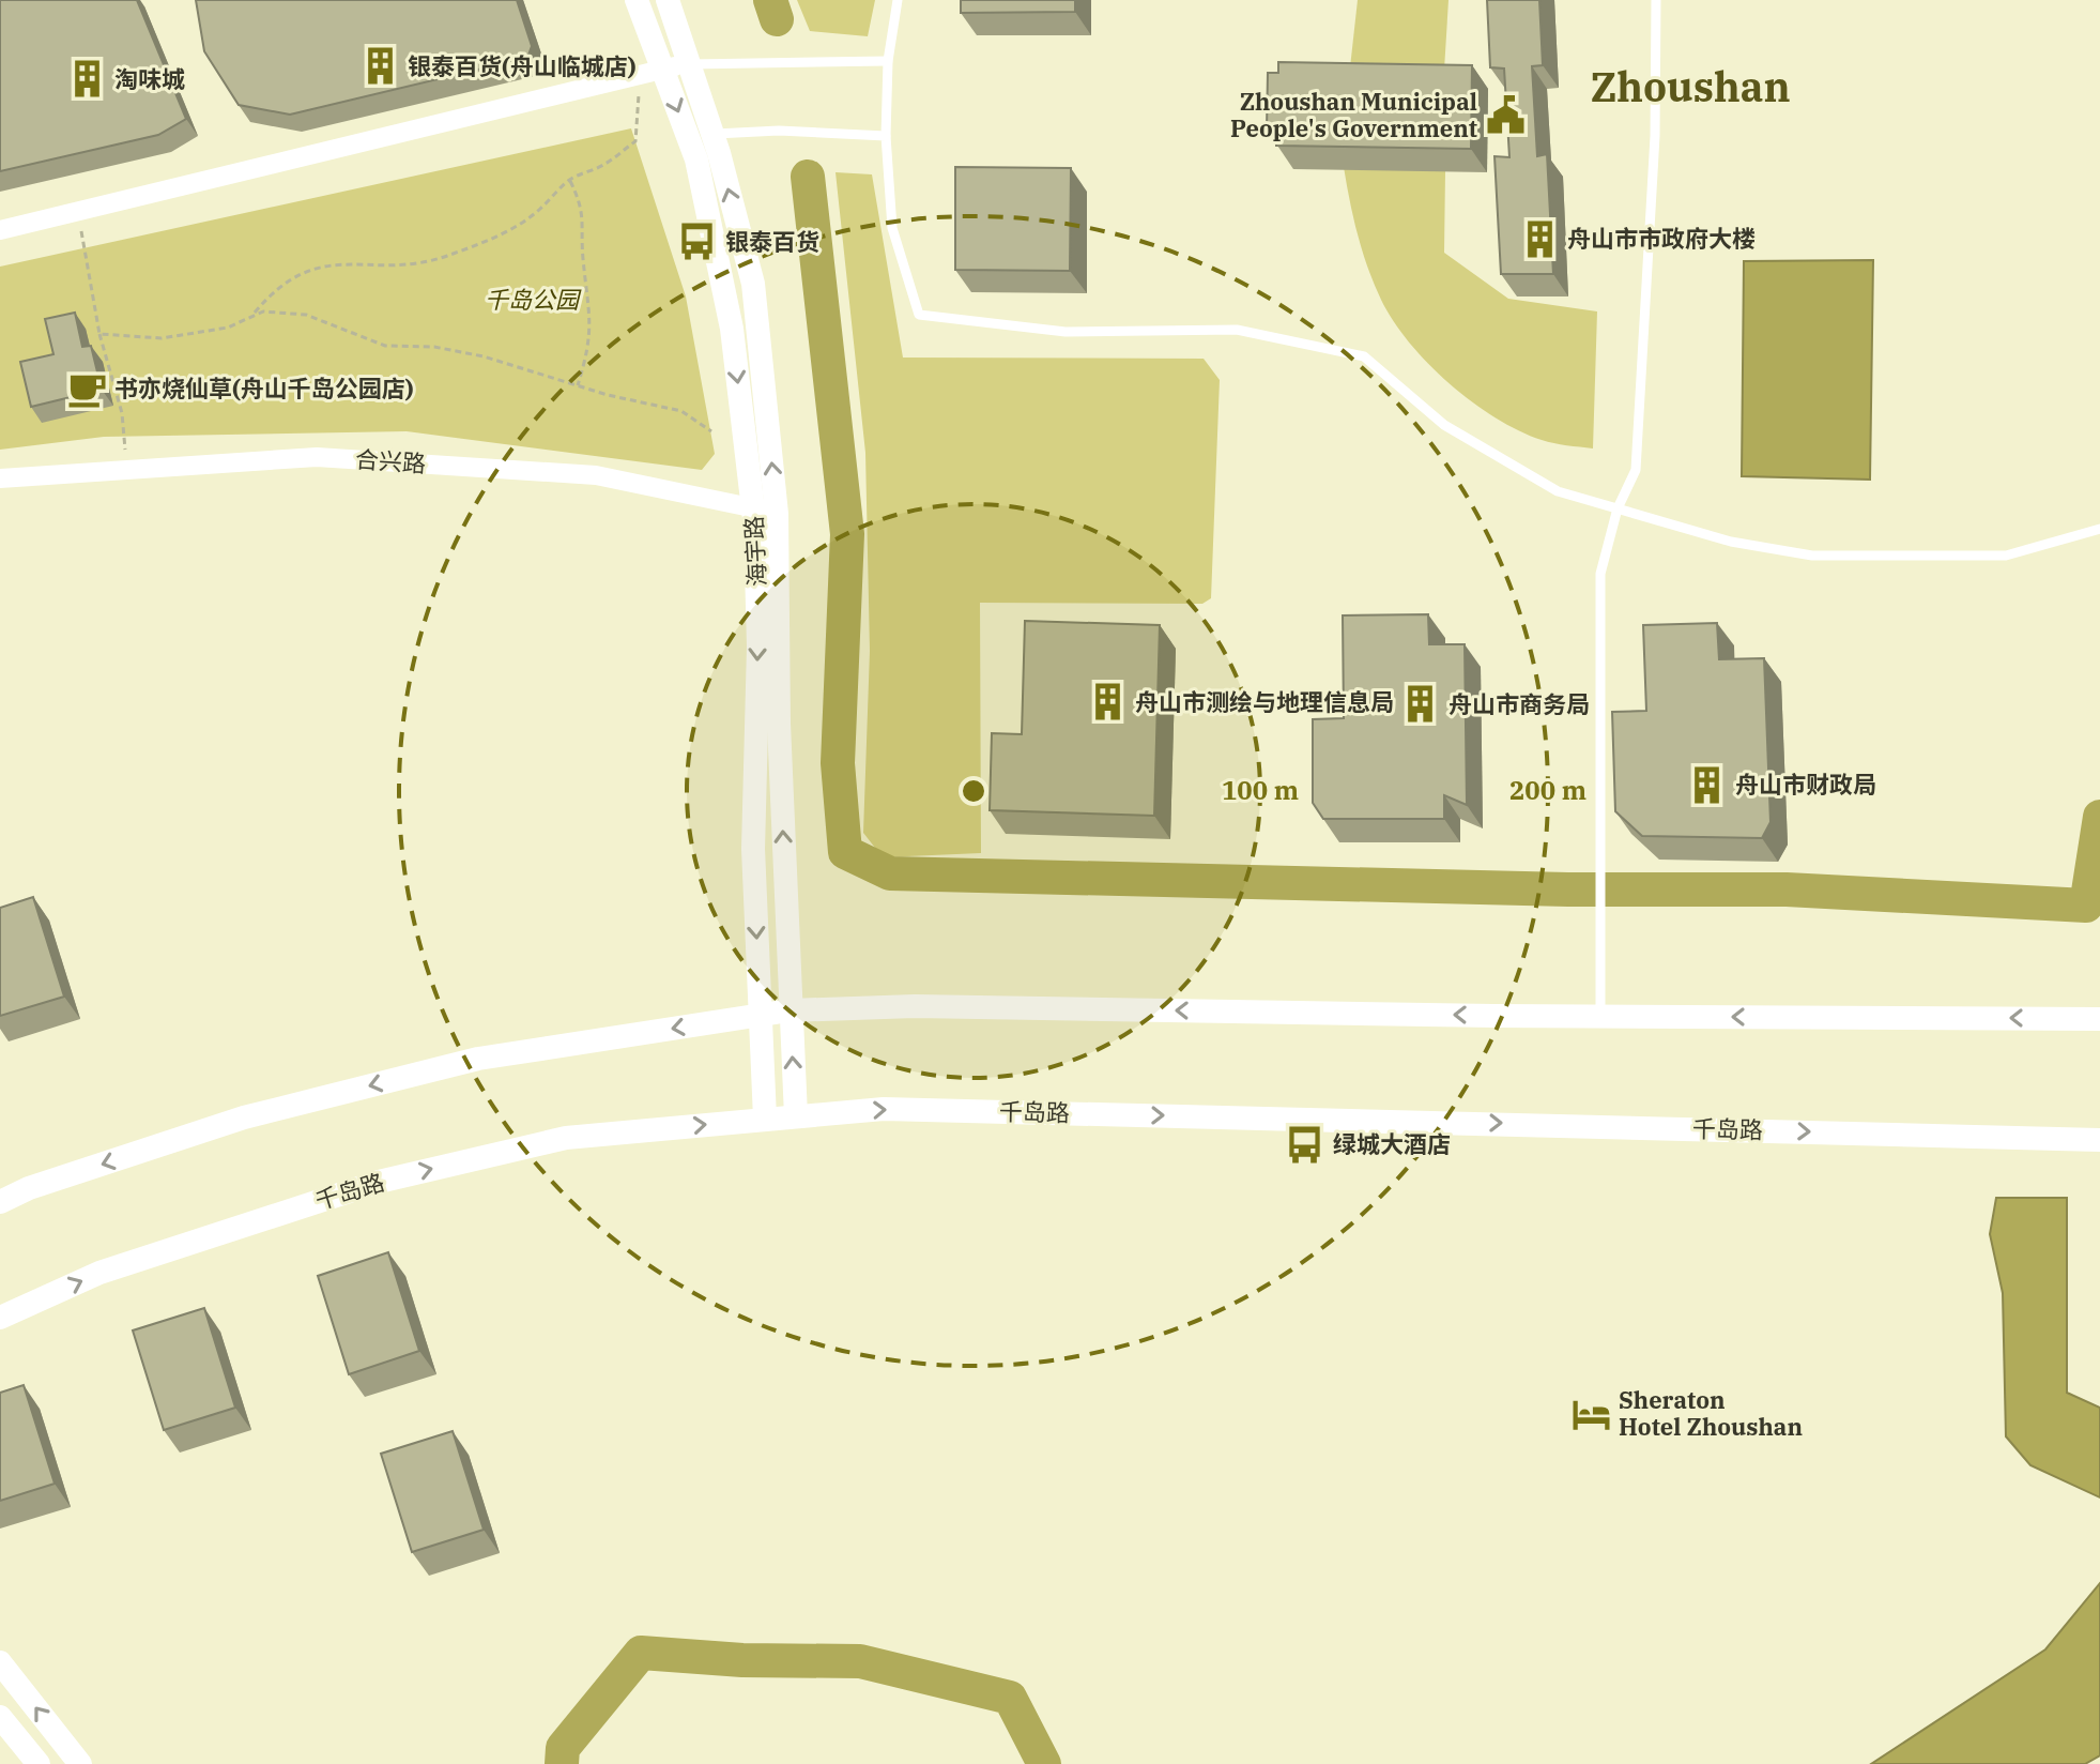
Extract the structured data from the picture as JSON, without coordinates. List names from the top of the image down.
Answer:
{
  "streets": {
    "street": ["合兴路", "海宇路", "千岛路"]
  },
  "crossings": [
    ["合兴路", "海宇路"],
    ["海宇路", "千岛路"]
  ],
  "districts": ["Zhoushan"],
  "parks": ["千岛公园"],
  "places": {
    "building": [
      "银泰百货(舟山临城店)",
      "淘味城",
      "舟山市市政府大楼",
      "舟山市测绘与地理信息局",
      "舟山市商务局",
      "舟山市财政局"
    ],
    "public building": ["Zhoushan Municipal People's Government"],
    "bus stop": ["银泰百货", "绿城大酒店"],
    "cafe": ["书亦烧仙草(舟山千岛公园店)"],
    "hotel": ["Sheraton Hotel Zhoushan"]
  },
  "rings": ["100 m", "200 m"]
}
